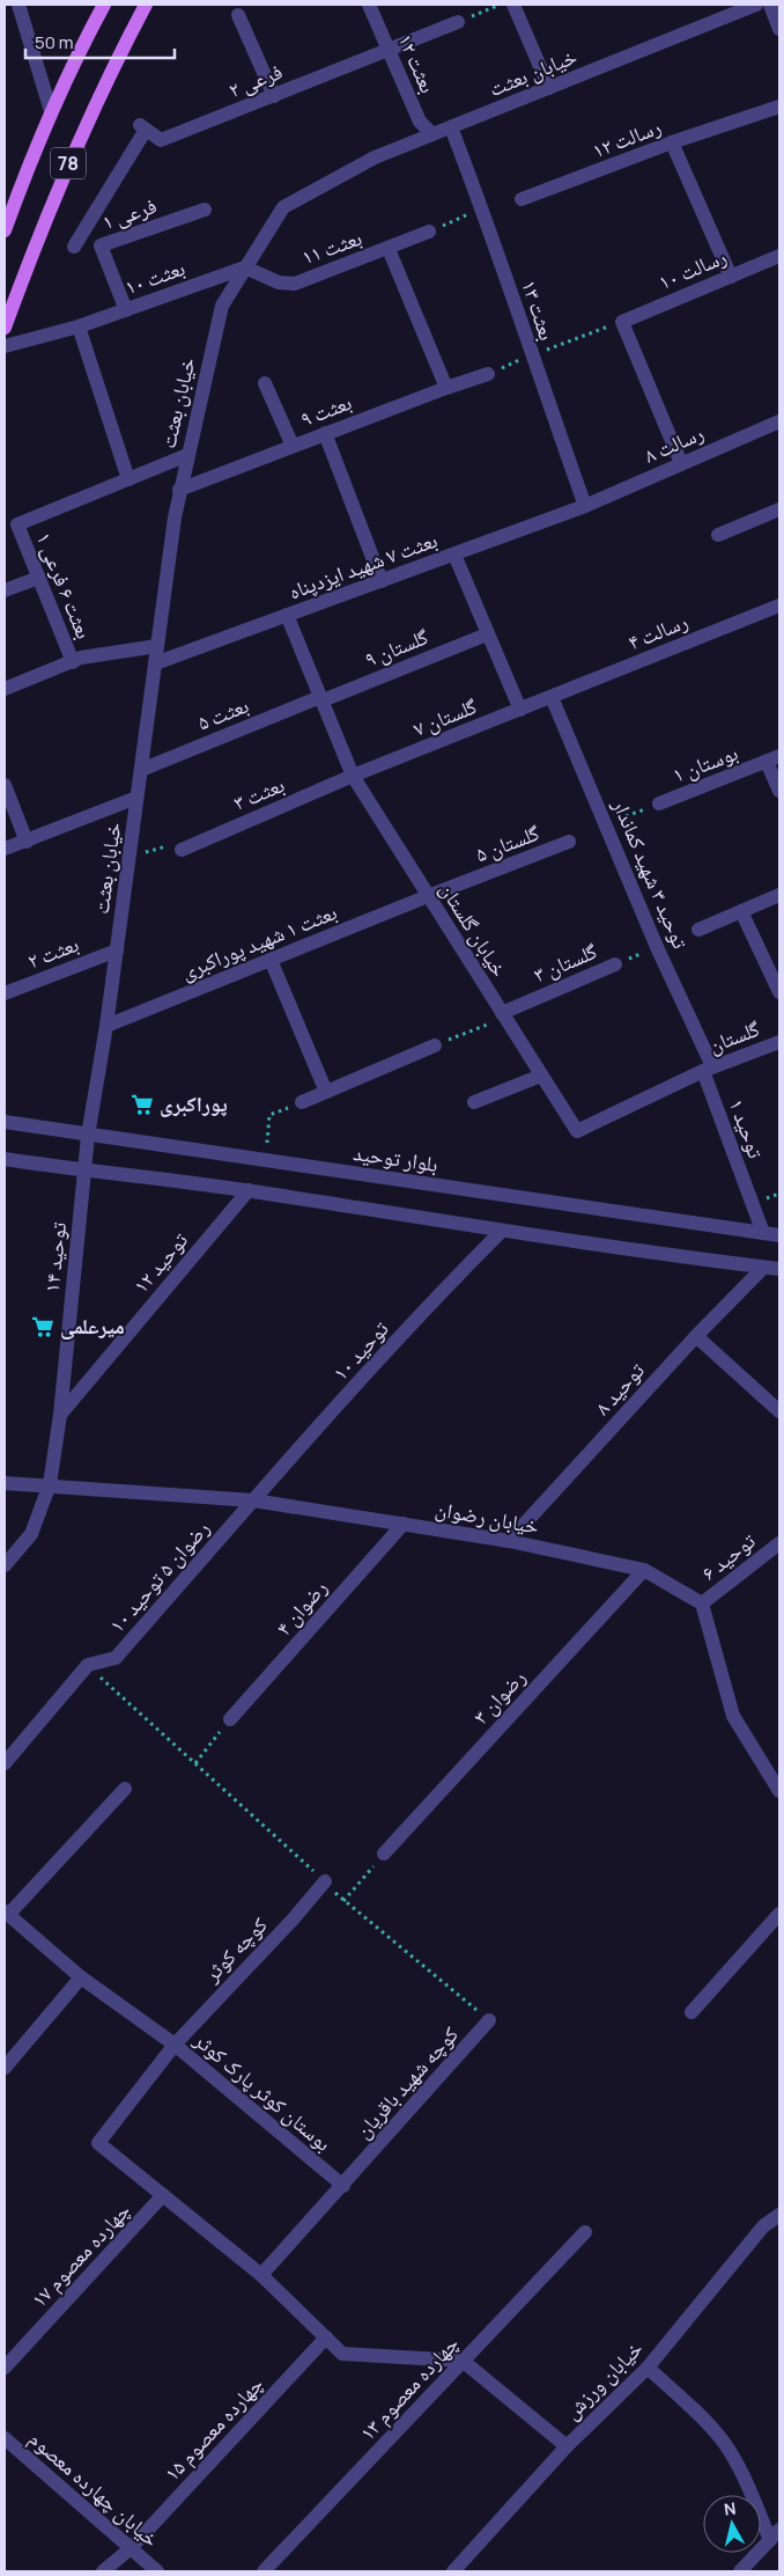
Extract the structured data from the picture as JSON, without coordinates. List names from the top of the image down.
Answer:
{
  "streets": {
    "main road": ["78"],
    "street": [
      "بعثت ۱۲",
      "خیابان بعثت",
      "فرعی ۲",
      "رسالت ۱۲",
      "فرعی ۱",
      "بعثت ۱۱",
      "رسالت ۱۰",
      "بعثت ۱۰",
      "بعثت ۱۳",
      "بعثت ۹",
      "رسالت ۸",
      "بعثت ۷ شهید ایزدپناه",
      "بعثت ۶ فرعی ۱",
      "رسالت ۴",
      "گلستان ۹",
      "بعثت ۵",
      "گلستان ۷",
      "بوستان ۱",
      "بعثت ۳",
      "گلستان ۵",
      "توحید ۳ شهید کماندار",
      "خیابان گلستان",
      "بعثت ۱ شهید پوراکبری",
      "بعثت ۲",
      "گلستان ۳",
      "گلستان",
      "توحید ۱",
      "بلوار توحید",
      "توحید ۱۴",
      "توحید ۱۲",
      "توحید ۱۰",
      "توحید ۸",
      "خیابان رضوان",
      "توحید ۶",
      "رضوان ۵ توحید ۱۰",
      "رضوان ۴",
      "رضوان ۳",
      "کوچه کوثر",
      "کوچه شهید باقریان",
      "بوستان کوثر پارک کوثر",
      "چهارده معصوم ۱۷",
      "خیابان ورزش",
      "چهارده معصوم ۱۳",
      "چهارده معصوم ۱۵",
      "خیابان چهارده معصوم"
    ]
  },
  "crossings": [
    ["بعثت ۱۲", "خیابان بعثت"],
    ["بعثت ۱۲", "فرعی ۲"],
    ["خیابان بعثت", "بعثت ۱۱"],
    ["خیابان بعثت", "بعثت ۱۰"],
    ["خیابان بعثت", "بعثت ۱۳"],
    ["خیابان بعثت", "بعثت ۹"],
    ["خیابان بعثت", "بعثت ۷ شهید ایزدپناه"],
    ["خیابان بعثت", "بعثت ۵"],
    ["خیابان بعثت", "بعثت ۱ شهید پوراکبری"],
    ["خیابان بعثت", "بعثت ۲"],
    ["خیابان بعثت", "بلوار توحید"],
    ["خیابان بعثت", "توحید ۱۴"],
    ["فرعی ۱", "بعثت ۱۰"],
    ["بعثت ۱۱", "بعثت ۱۰"],
    ["بعثت ۱۱", "بعثت ۹"],
    ["بعثت ۱۳", "رسالت ۸"],
    ["بعثت ۱۳", "بعثت ۷ شهید ایزدپناه"],
    ["رسالت ۸", "بعثت ۷ شهید ایزدپناه"],
    ["بعثت ۷ شهید ایزدپناه", "خیابان گلستان"],
    ["رسالت ۴", "گلستان ۷"],
    ["رسالت ۴", "توحید ۳ شهید کماندار"],
    ["گلستان ۹", "بعثت ۵"],
    ["گلستان ۹", "خیابان گلستان"],
    ["بعثت ۵", "خیابان گلستان"],
    ["گلستان ۷", "بعثت ۳"],
    ["گلستان ۷", "توحید ۳ شهید کماندار"],
    ["گلستان ۷", "خیابان گلستان"],
    ["بعثت ۳", "خیابان گلستان"],
    ["گلستان ۵", "خیابان گلستان"],
    ["گلستان ۵", "بعثت ۱ شهید پوراکبری"],
    ["توحید ۳ شهید کماندار", "خیابان گلستان"],
    ["توحید ۳ شهید کماندار", "گلستان"],
    ["توحید ۳ شهید کماندار", "توحید ۱"],
    ["خیابان گلستان", "بعثت ۱ شهید پوراکبری"],
    ["خیابان گلستان", "گلستان ۳"],
    ["خیابان گلستان", "گلستان"],
    ["خیابان گلستان", "توحید ۱"],
    ["گلستان", "توحید ۱"],
    ["توحید ۱", "بلوار توحید"],
    ["بلوار توحید", "توحید ۱۴"],
    ["توحید ۱۴", "توحید ۱۲"],
    ["توحید ۱۴", "خیابان رضوان"],
    ["توحید ۱۰", "خیابان رضوان"],
    ["توحید ۱۰", "رضوان ۵ توحید ۱۰"],
    ["توحید ۸", "خیابان رضوان"],
    ["خیابان رضوان", "توحید ۶"],
    ["خیابان رضوان", "رضوان ۵ توحید ۱۰"],
    ["خیابان رضوان", "رضوان ۴"],
    ["خیابان رضوان", "رضوان ۳"],
    ["کوچه کوثر", "بوستان کوثر پارک کوثر"],
    ["کوچه شهید باقریان", "بوستان کوثر پارک کوثر"],
    ["بوستان کوثر پارک کوثر", "چهارده معصوم ۱۷"],
    ["بوستان کوثر پارک کوثر", "چهارده معصوم ۱۳"],
    ["بوستان کوثر پارک کوثر", "چهارده معصوم ۱۵"],
    ["چهارده معصوم ۱۵", "خیابان چهارده معصوم"]
  ],
  "places": {
    "supermarket": ["پوراکبری", "میرعلمی"]
  },
  "scale_bar": "50 m",
  "north": "top"
}
